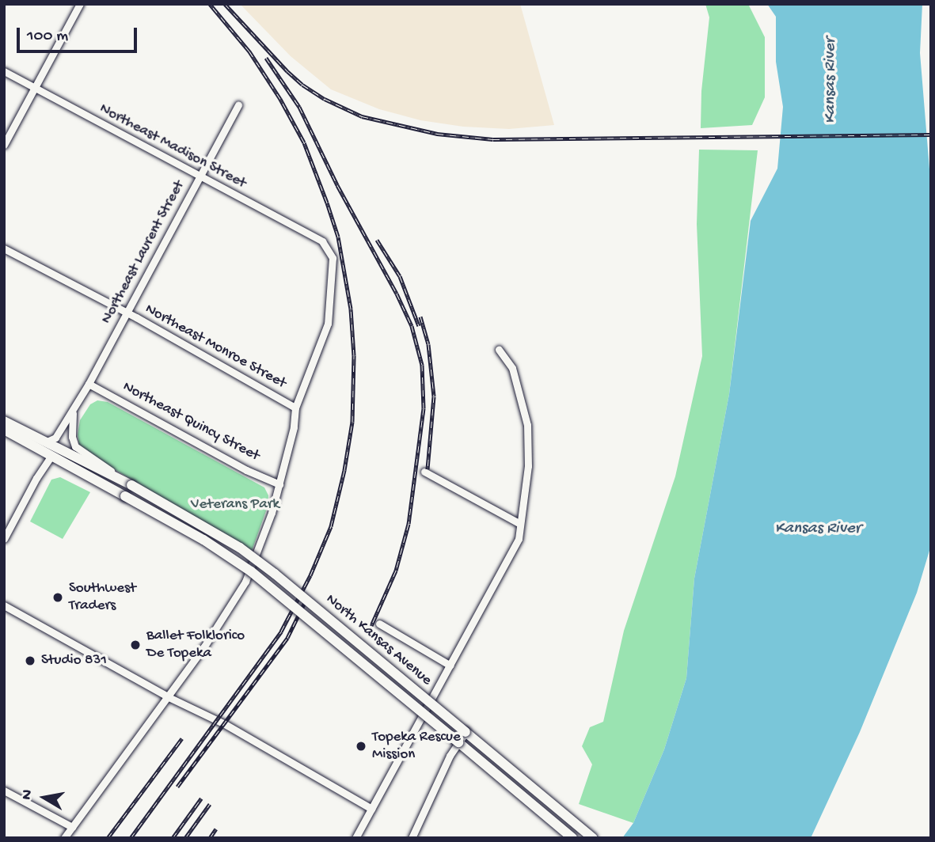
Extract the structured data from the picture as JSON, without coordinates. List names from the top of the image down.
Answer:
{
  "streets": {
    "main road": ["North Kansas Avenue"],
    "street": [
      "Northeast Madison Street",
      "Northeast Laurent Street",
      "Northeast Monroe Street",
      "Northeast Quincy Street"
    ]
  },
  "crossings": [
    ["Northeast Madison Street", "Northeast Laurent Street"],
    ["Northeast Madison Street", "Northeast Monroe Street"],
    ["Northeast Laurent Street", "Northeast Monroe Street"],
    ["Northeast Laurent Street", "Northeast Quincy Street"],
    ["Northeast Laurent Street", "North Kansas Avenue"]
  ],
  "water": ["Kansas River"],
  "parks": ["Veterans Park"],
  "places": [
    "Southwest Traders",
    "Ballet Folklorico De Topeka",
    "Studio 831",
    "Topeka Rescue Mission"
  ],
  "scale_bar": "100 m",
  "north": "left"
}
